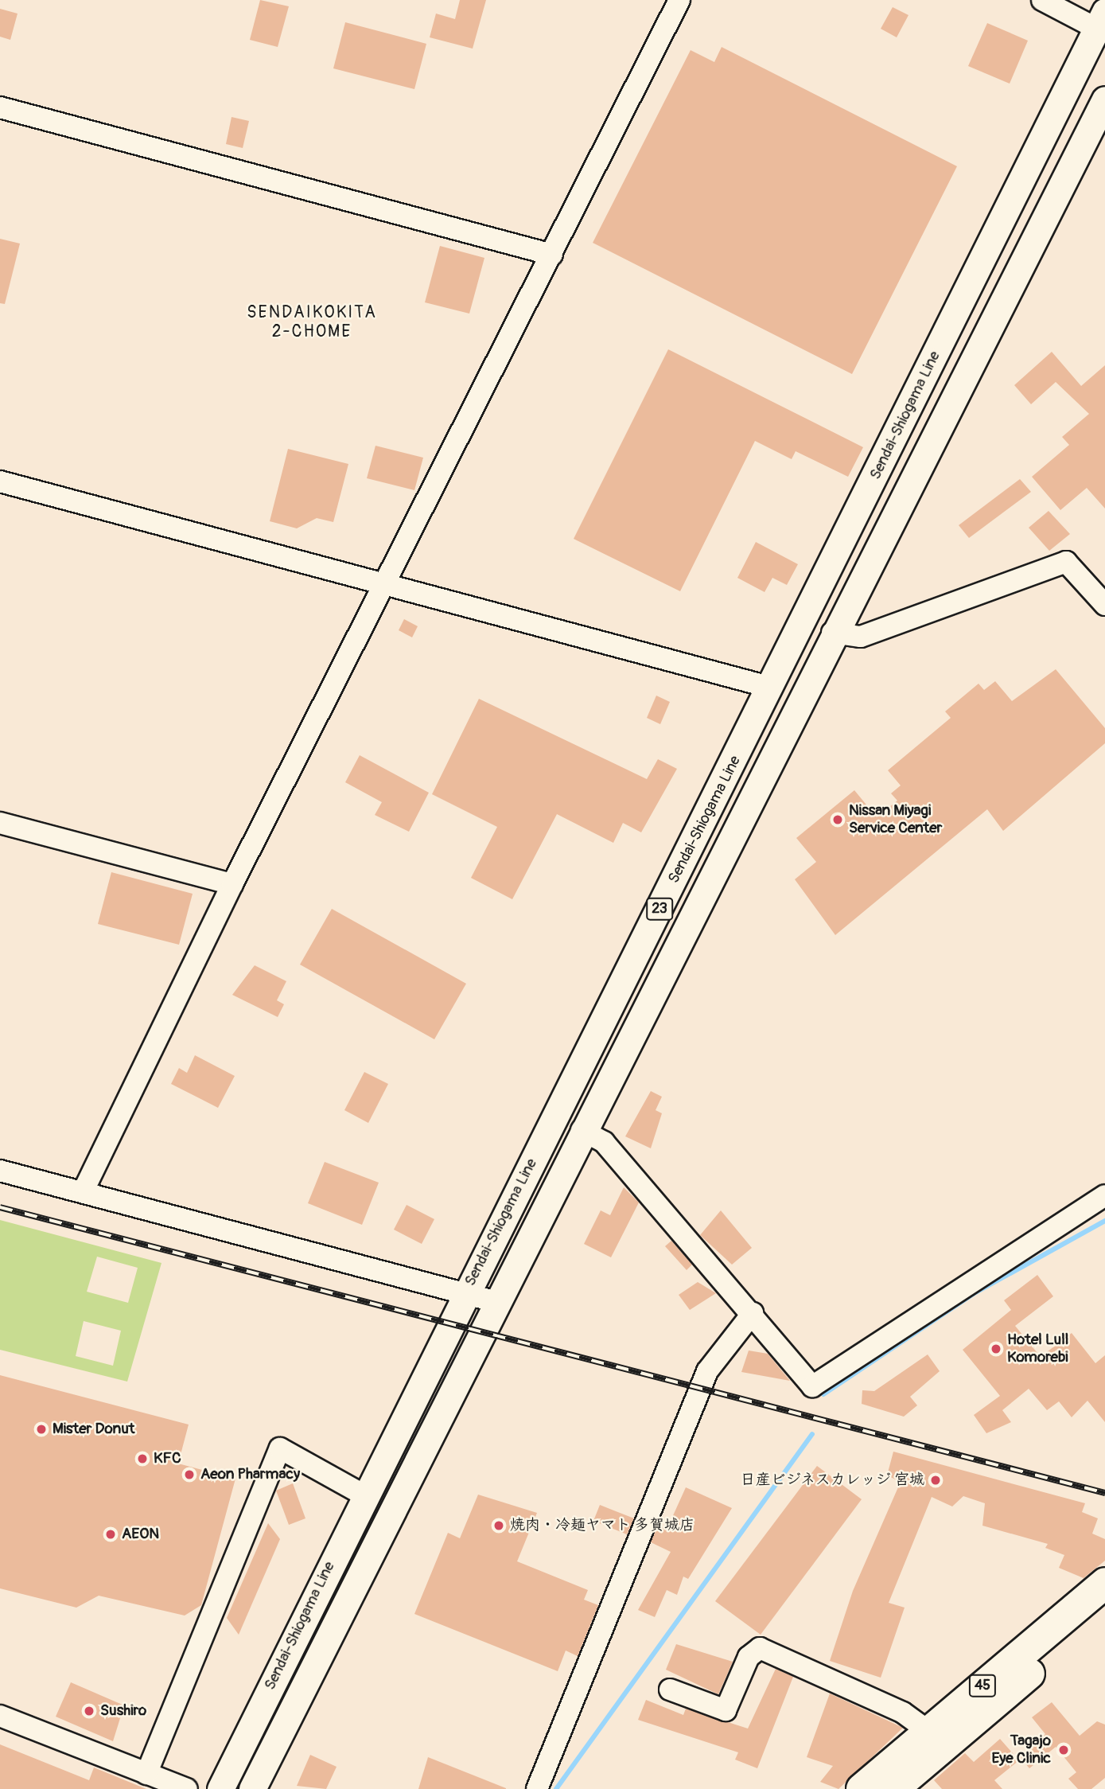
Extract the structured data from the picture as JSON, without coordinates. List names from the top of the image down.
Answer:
{
  "streets": {
    "highway": ["45"],
    "main road": ["Sendai-Shiogama Line", "23"]
  },
  "districts": ["SENDAIKOKITA 2-CHOME"],
  "places": [
    "Nissan Miyagi Service Center",
    "Hotel Lull Komorebi",
    "Mister Donut",
    "KFC",
    "Aeon Pharmacy",
    "日産ビジネスカレッジ 宮城",
    "焼肉・冷麺ヤマト 多賀城店",
    "AEON",
    "Sushiro",
    "Tagajo Eye Clinic"
  ]
}
